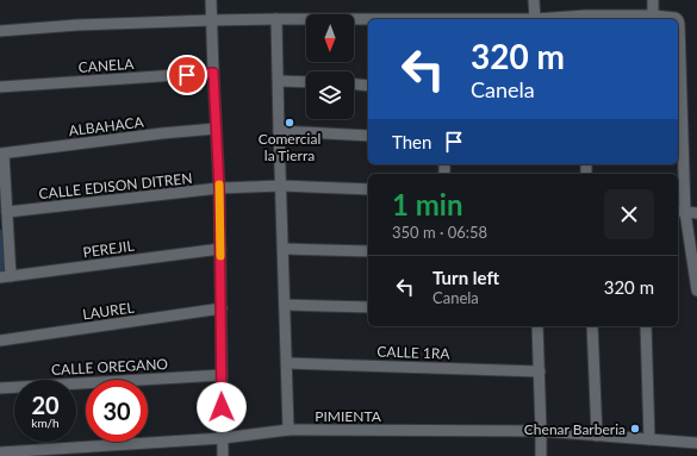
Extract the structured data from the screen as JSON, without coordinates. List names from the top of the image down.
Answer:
{
  "streets": {
    "street": [
      "CANELA",
      "ALBAHACA",
      "CALLE EDISON DITREN",
      "PEREJIL",
      "LAUREL",
      "CALLE 1RA",
      "CALLE OREGANO",
      "PIMIENTA"
    ]
  },
  "places": ["Comercial la Tierra", "Chenar Barberia"],
  "north": "bottom",
  "page": {
    "turn": ["320 m", "Canela"],
    "then": "Then",
    "heading": ["1 min", "350 m · 06:58"],
    "list": [
      {
        "name": "Turn left",
        "note": "Canela",
        "value": "320 m"
      }
    ],
    "speed": "20 km/h",
    "limit": "30"
  }
}
